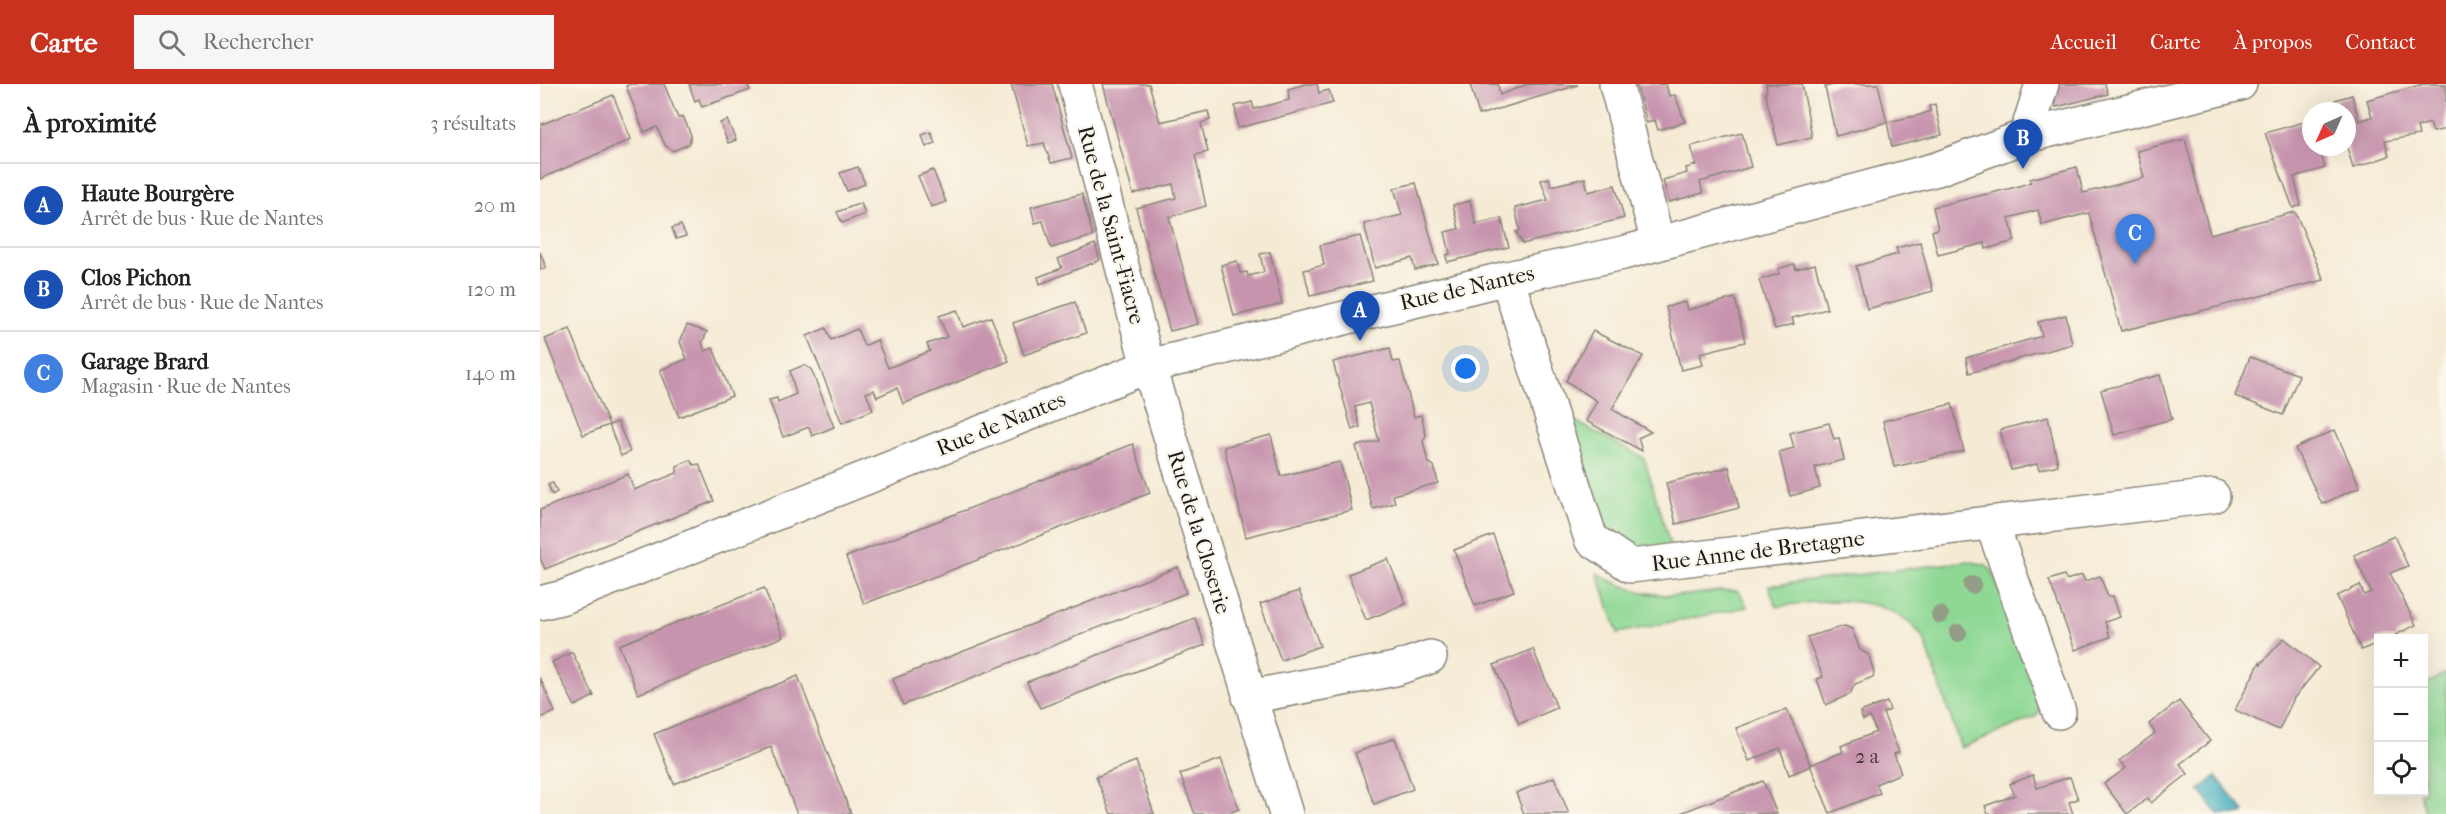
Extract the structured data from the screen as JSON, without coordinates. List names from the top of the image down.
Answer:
{
  "streets": {
    "street": [
      "Rue de la Saint-Fiacre",
      "Rue de Nantes",
      "Rue de la Closerie",
      "Rue Anne de Bretagne"
    ]
  },
  "crossings": [
    ["Rue de la Saint-Fiacre", "Rue de Nantes"],
    ["Rue de la Saint-Fiacre", "Rue de la Closerie"],
    ["Rue de Nantes", "Rue de la Closerie"],
    ["Rue de Nantes", "Rue Anne de Bretagne"]
  ],
  "house_numbers": ["2 a"],
  "north": "bottom left",
  "page": {
    "header": "Carte",
    "search": "Rechercher",
    "nav": [
      "Accueil",
      "Carte",
      "À propos",
      "Contact"
    ],
    "heading": ["À proximité", "3 résultats"],
    "pins": ["B", "C", "A"],
    "list": [
      {
        "mark": "A",
        "name": "Haute Bourgère",
        "note": "Arrêt de bus · Rue de Nantes",
        "value": "20 m"
      },
      {
        "mark": "B",
        "name": "Clos Pichon",
        "note": "Arrêt de bus · Rue de Nantes",
        "value": "120 m"
      },
      {
        "mark": "C",
        "name": "Garage Brard",
        "note": "Magasin · Rue de Nantes",
        "value": "140 m"
      }
    ],
    "map_buttons": ["+", "−"]
  }
}
